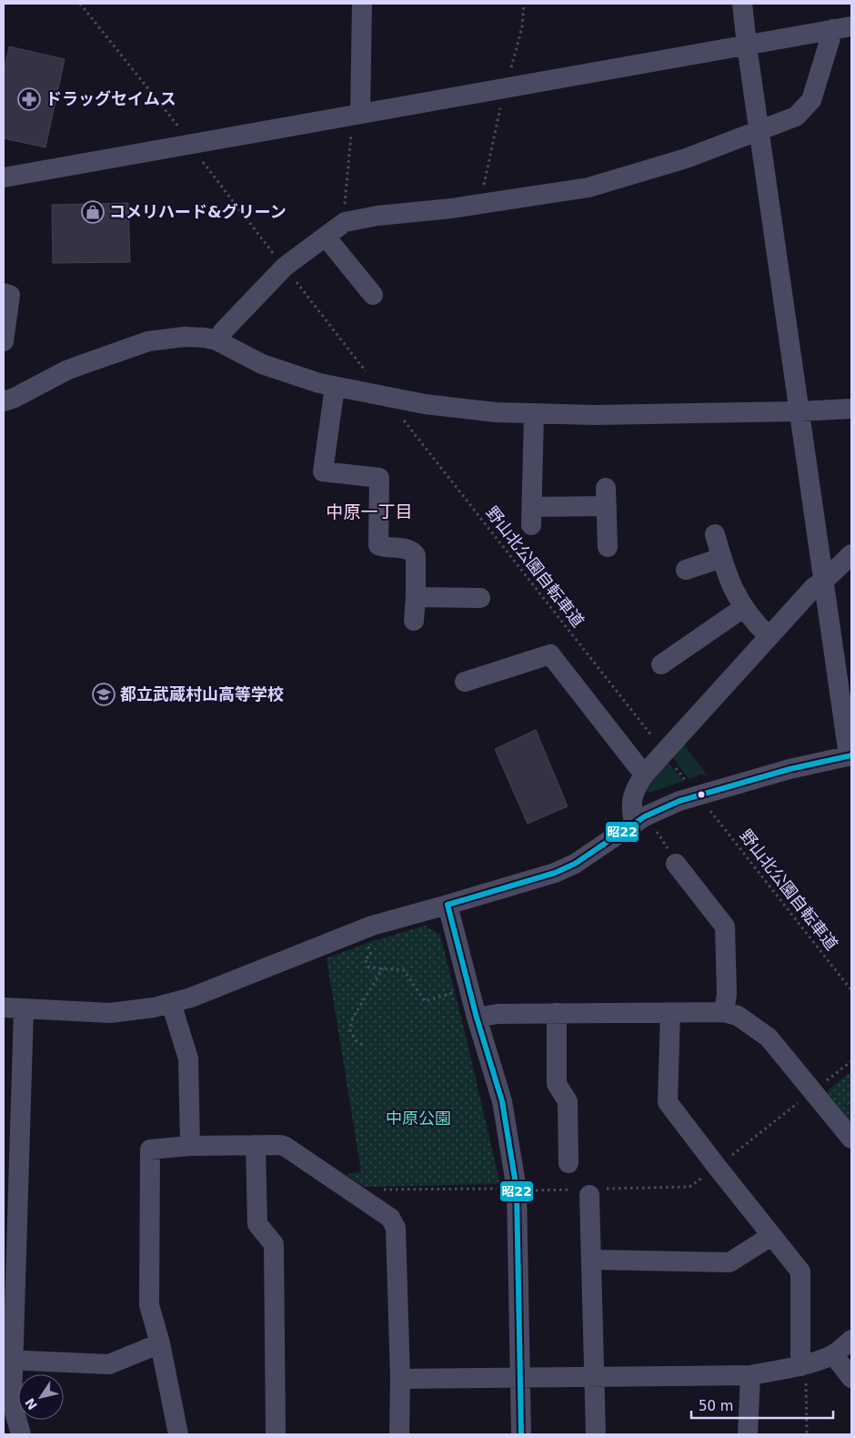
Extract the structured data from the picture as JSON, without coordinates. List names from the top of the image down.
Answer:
{
  "streets": {
    "path": ["野山北公園自転車道"]
  },
  "districts": ["中原一丁目"],
  "parks": ["中原公園"],
  "places": {
    "pharmacy": ["ドラッグセイムス"],
    "shop": ["コメリハード&グリーン"],
    "school or university": ["都立武蔵村山高等学校"]
  },
  "lines": ["transit line 昭22"],
  "scale_bar": "50 m",
  "north": "bottom left"
}
